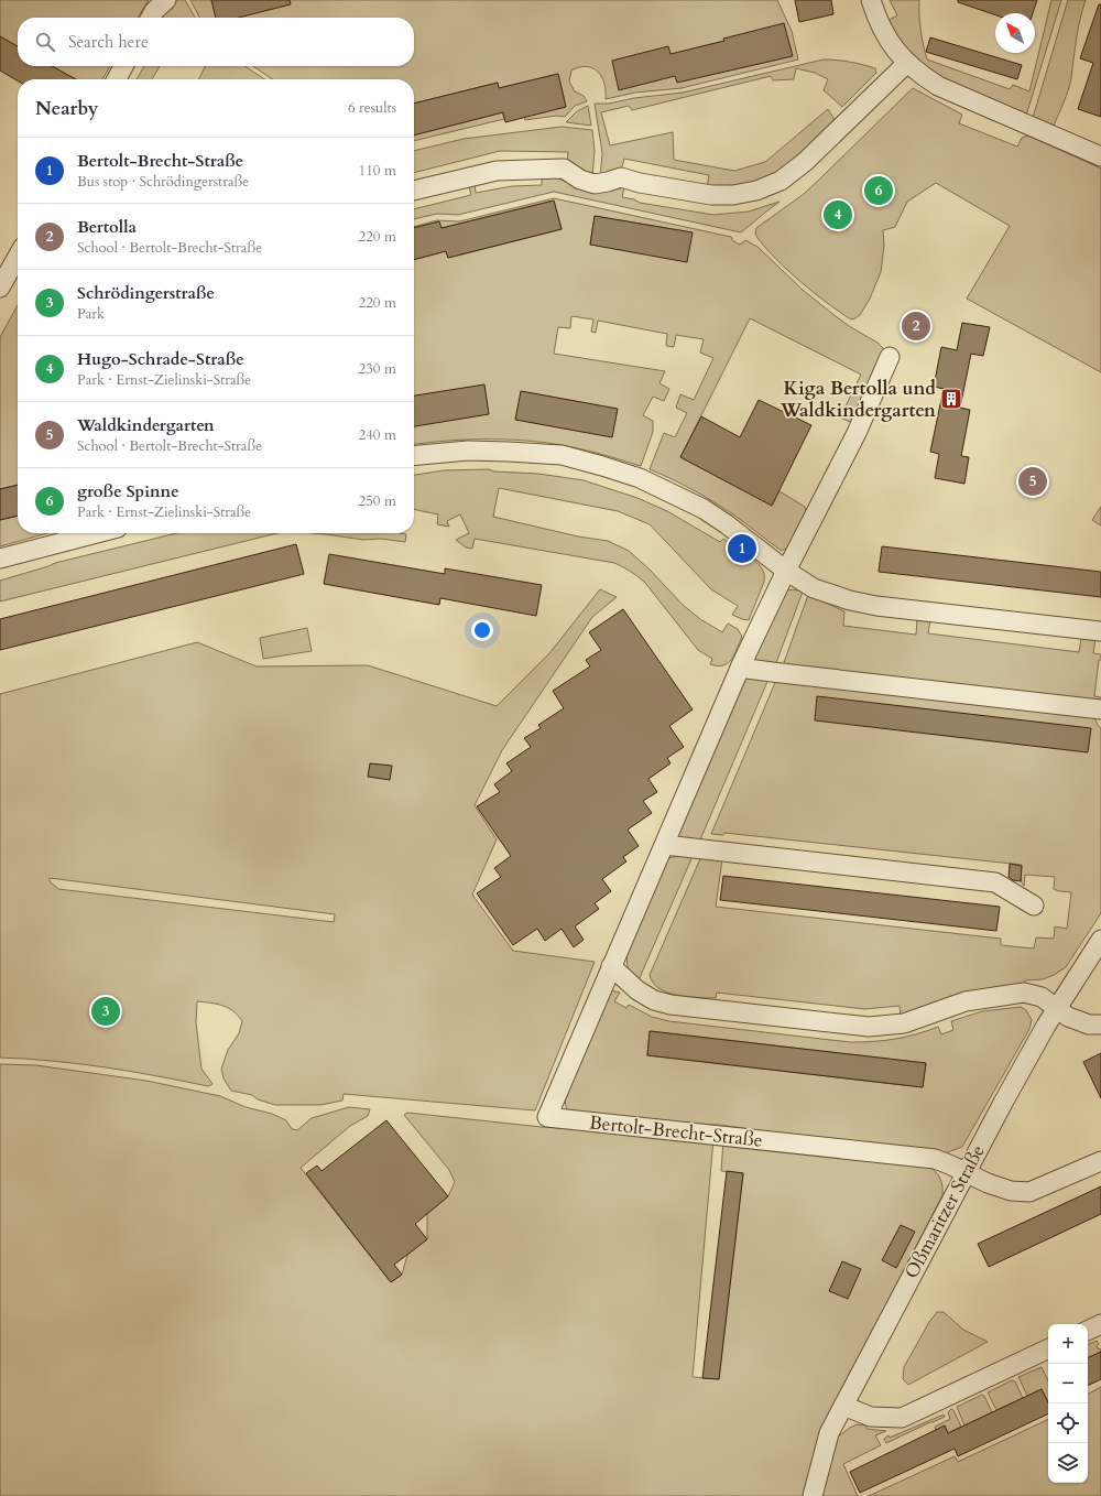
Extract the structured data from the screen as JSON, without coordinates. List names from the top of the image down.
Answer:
{
  "streets": {
    "street": ["Bertolt-Brecht-Straße", "Oßmaritzer Straße"]
  },
  "crossings": [
    ["Bertolt-Brecht-Straße", "Oßmaritzer Straße"]
  ],
  "places": {
    "building": ["Kiga Bertolla und Waldkindergarten"]
  },
  "north": "top left",
  "page": {
    "search": "Search here",
    "heading": ["Nearby", "6 results"],
    "list": [
      {
        "mark": "1",
        "name": "Bertolt-Brecht-Straße",
        "note": "Bus stop · Schrödingerstraße",
        "value": "110 m"
      },
      {
        "mark": "2",
        "name": "Bertolla",
        "note": "School · Bertolt-Brecht-Straße",
        "value": "220 m"
      },
      {
        "mark": "3",
        "name": "Schrödingerstraße",
        "note": "Park",
        "value": "220 m"
      },
      {
        "mark": "4",
        "name": "Hugo-Schrade-Straße",
        "note": "Park · Ernst-Zielinski-Straße",
        "value": "230 m"
      },
      {
        "mark": "5",
        "name": "Waldkindergarten",
        "note": "School · Bertolt-Brecht-Straße",
        "value": "240 m"
      },
      {
        "mark": "6",
        "name": "große Spinne",
        "note": "Park · Ernst-Zielinski-Straße",
        "value": "250 m"
      }
    ],
    "pins": [
      "6",
      "4",
      "2",
      "5",
      "1",
      "3"
    ],
    "map_buttons": ["+", "−"]
  }
}
